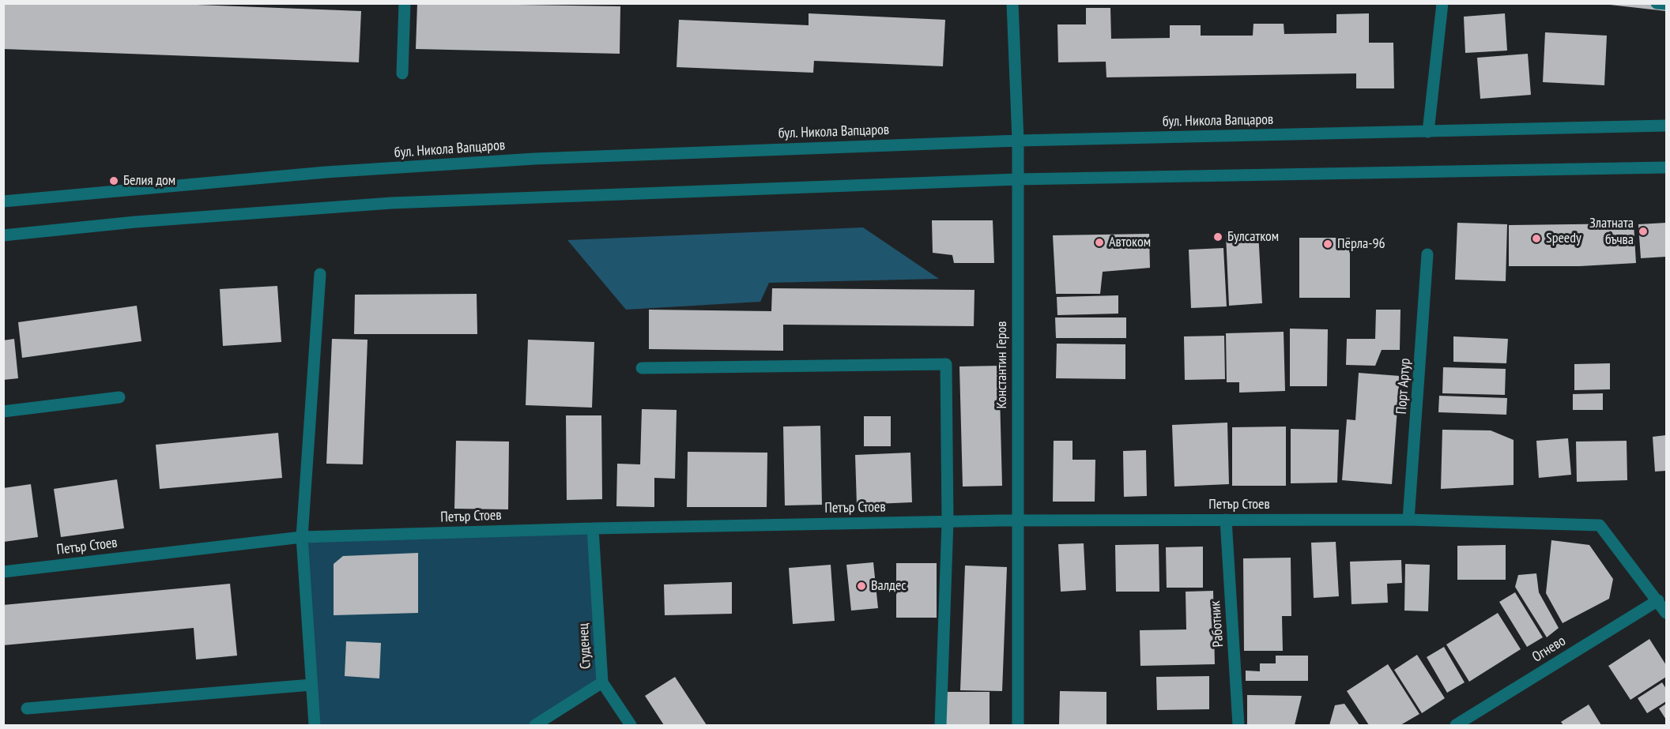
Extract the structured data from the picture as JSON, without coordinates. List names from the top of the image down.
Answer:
{
  "streets": {
    "street": [
      "бул. Никола Вапцаров",
      "Константин Геров",
      "Порт Артур",
      "Петър Стоев",
      "Работник",
      "Студенец",
      "Огнево"
    ]
  },
  "crossings": [
    ["бул. Никола Вапцаров", "Константин Геров"],
    ["Константин Геров", "Петър Стоев"],
    ["Порт Артур", "Петър Стоев"],
    ["Петър Стоев", "Работник"],
    ["Петър Стоев", "Студенец"],
    ["Петър Стоев", "Огнево"]
  ],
  "places": [
    "Белия дом",
    "Златната бъчва",
    "Булсатком",
    "Speedy",
    "Автоком",
    "Перла-96",
    "Валдес"
  ]
}
